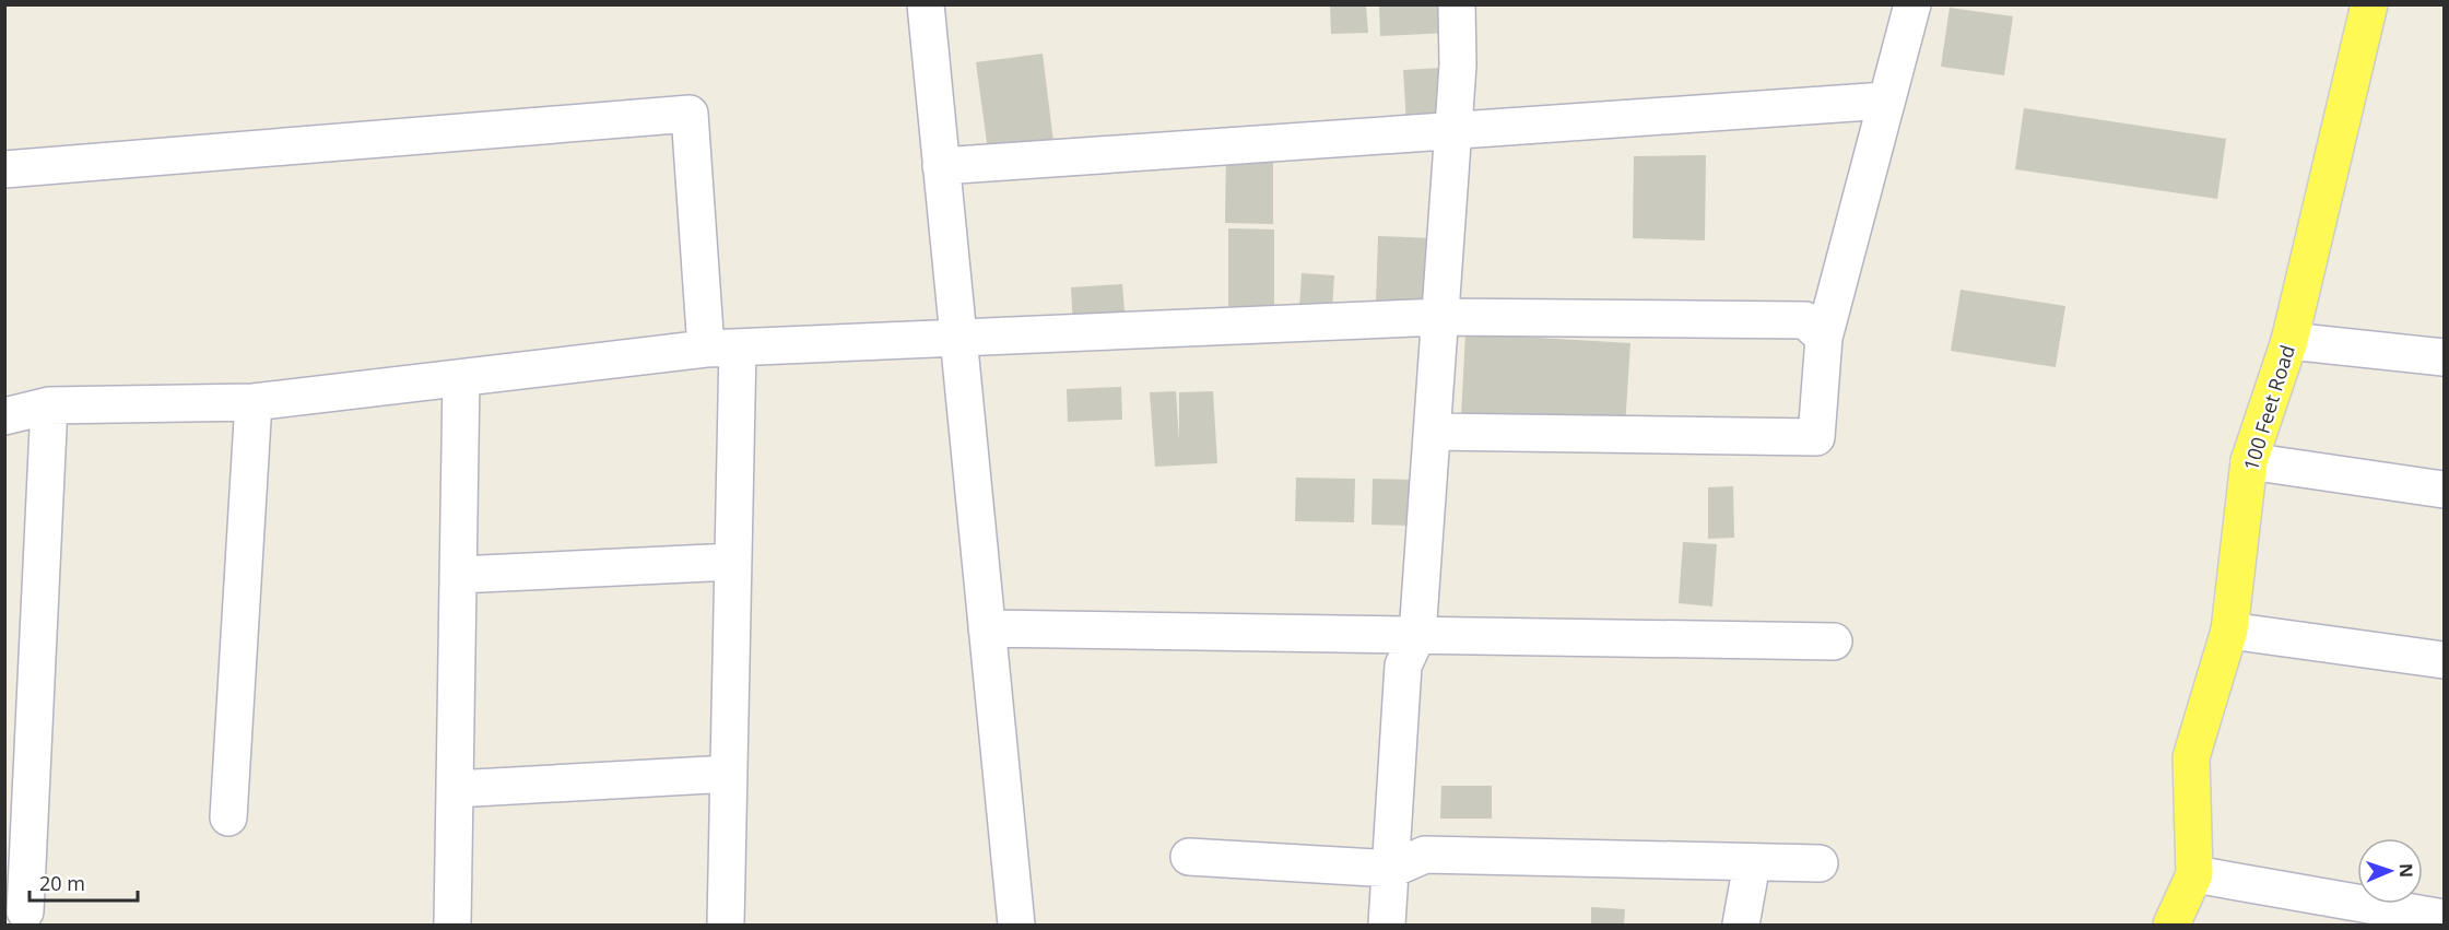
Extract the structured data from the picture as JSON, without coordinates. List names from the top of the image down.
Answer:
{
  "streets": {
    "main road": ["100 Feet Road"]
  },
  "scale_bar": "20 m",
  "north": "right"
}
